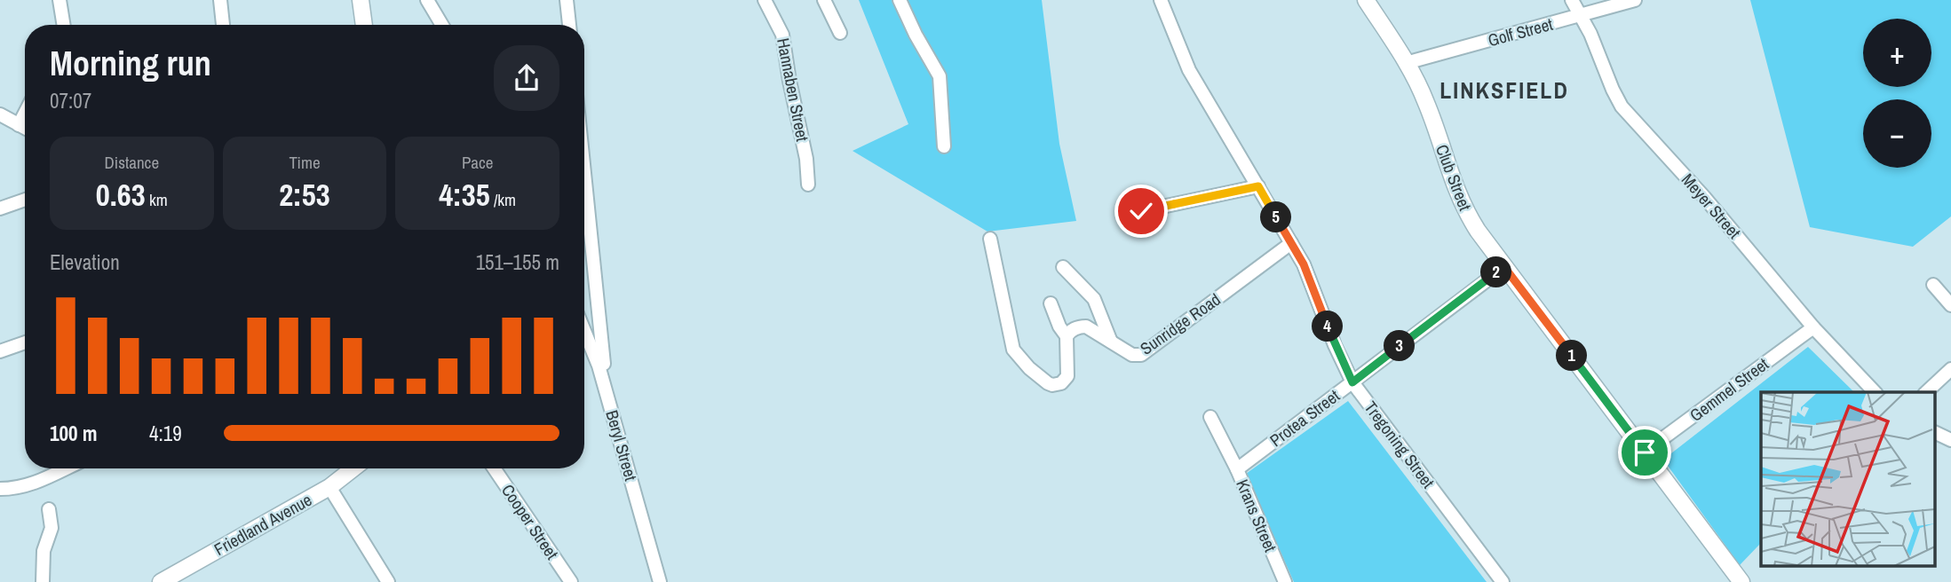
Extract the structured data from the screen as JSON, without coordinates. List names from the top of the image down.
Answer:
{
  "streets": {
    "main road": ["Club Street", "Friedland Avenue"],
    "street": [
      "Golf Street",
      "Hannaben Street",
      "Meyer Street",
      "Sunridge Road",
      "Gemmel Street",
      "Protea Street",
      "Tregoning Street",
      "Beryl Street",
      "Krans Street",
      "Cooper Street"
    ]
  },
  "crossings": [
    ["Golf Street", "Club Street"],
    ["Golf Street", "Meyer Street"],
    ["Club Street", "Gemmel Street"],
    ["Club Street", "Protea Street"],
    ["Meyer Street", "Gemmel Street"],
    ["Sunridge Road", "Tregoning Street"],
    ["Protea Street", "Tregoning Street"],
    ["Protea Street", "Krans Street"]
  ],
  "districts": ["LINKSFIELD"],
  "page": {
    "map_buttons": ["+", "−"],
    "heading": ["Morning run", "07:07"],
    "stats": [
      ["Distance", "0.63 km"],
      ["Time", "2:53"],
      ["Pace", "4:35 /km"]
    ],
    "pins": [
      "5",
      "2",
      "4",
      "3",
      "1"
    ],
    "chart": ["Elevation", "151–155 m"],
    "list": [
      {
        "name": "100 m",
        "note": "4:19"
      }
    ]
  }
}
